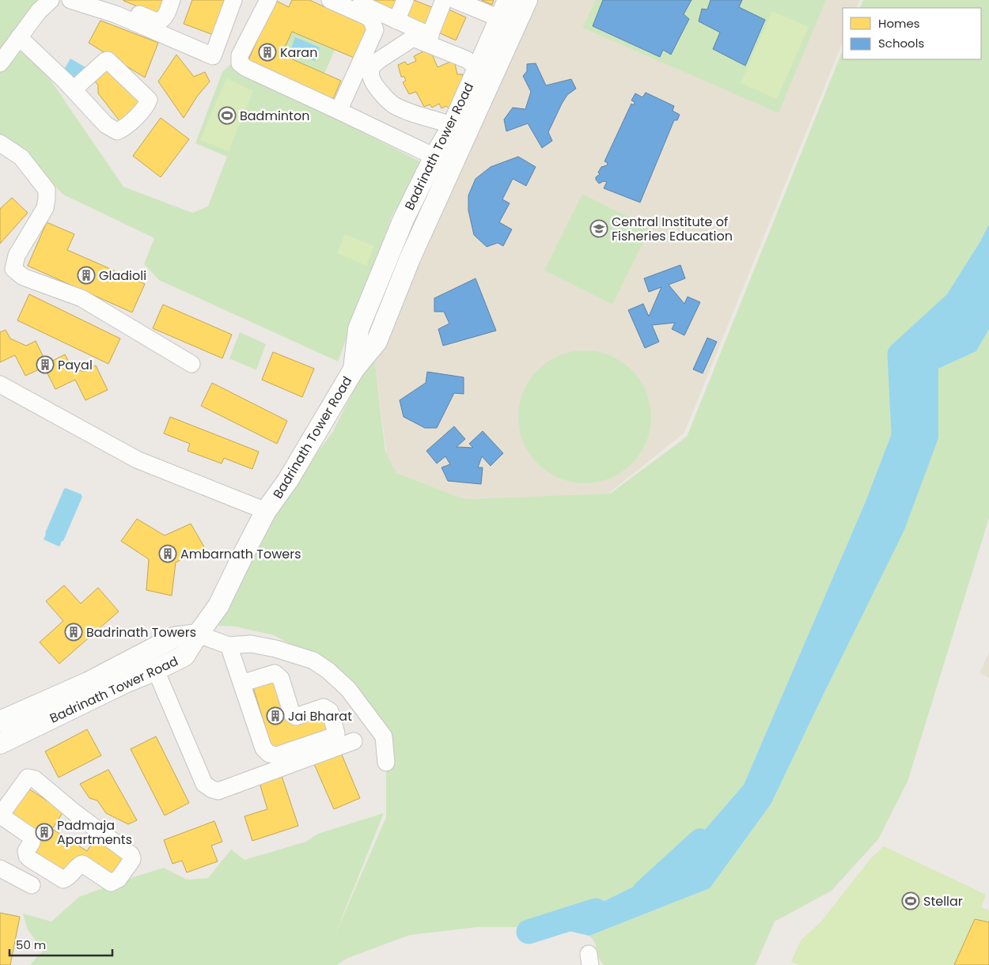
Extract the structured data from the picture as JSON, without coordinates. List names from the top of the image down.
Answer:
{
  "streets": {
    "street": ["Badrinath Tower Road"]
  },
  "places": {
    "building": [
      "Karan",
      "Gladioli",
      "Payal",
      "Ambarnath Towers",
      "Badrinath Towers",
      "Jai Bharat",
      "Padmaja Apartments"
    ],
    "sports": ["Badminton", "Stellar"],
    "school or university": ["Central Institute of Fisheries Education"]
  },
  "legend": ["Homes", "Schools"],
  "scale_bar": "50 m"
}
